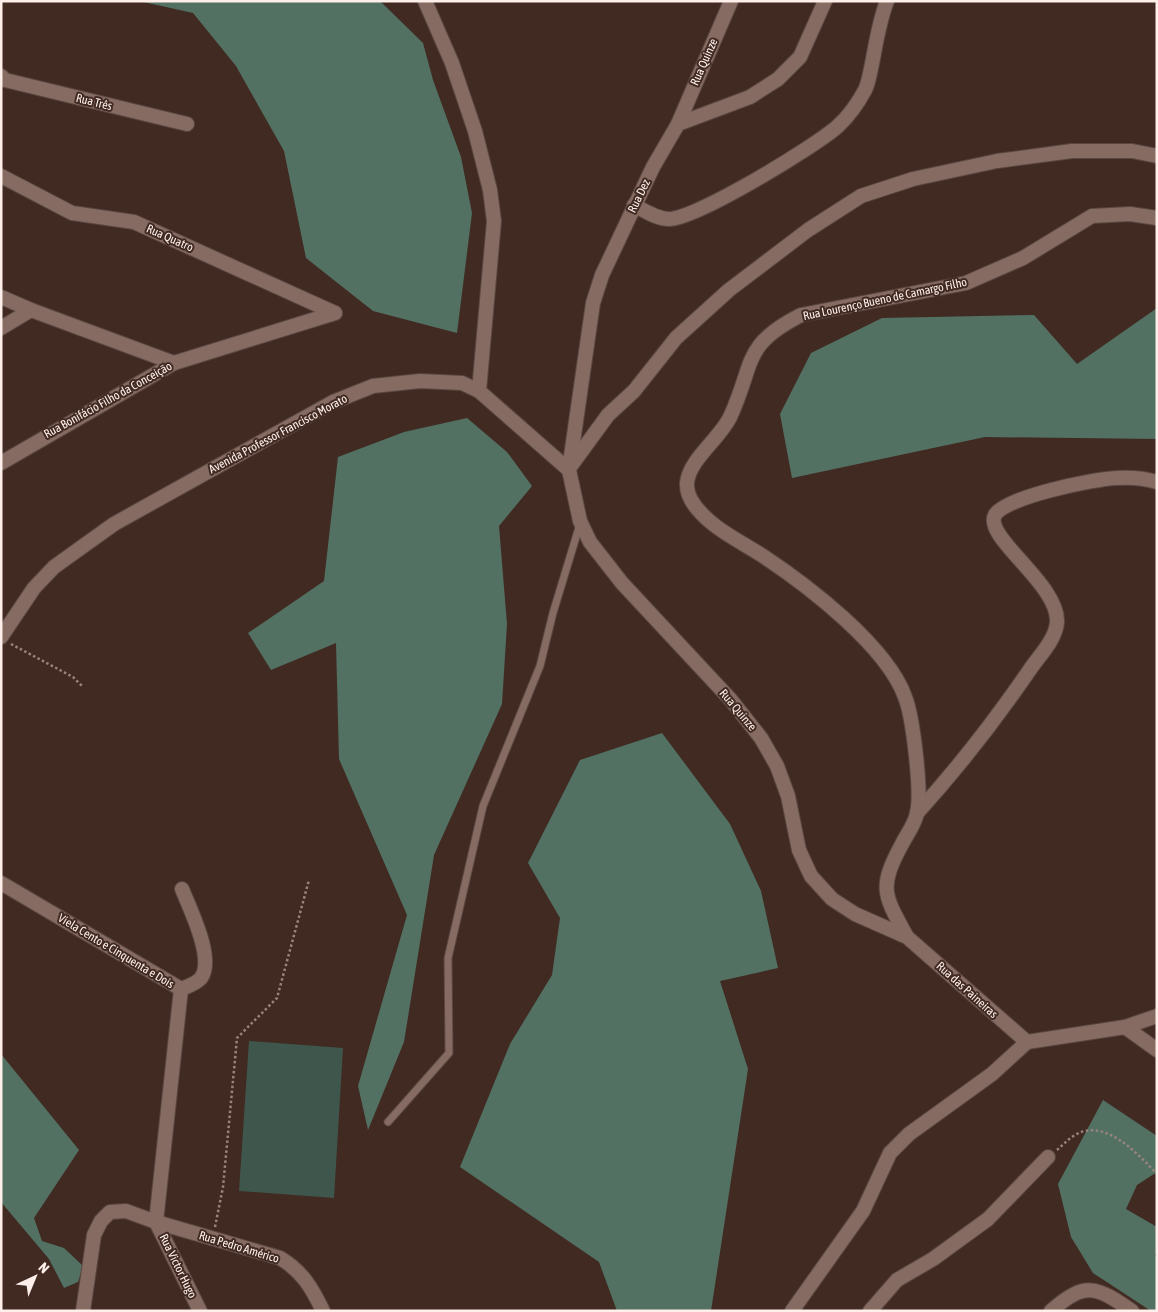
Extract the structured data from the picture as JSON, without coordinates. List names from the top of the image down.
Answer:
{
  "streets": {
    "street": [
      "Rua Quinze",
      "Rua Três",
      "Rua Dez",
      "Rua Quatro",
      "Rua Lourenço Bueno de Camargo Filho",
      "Rua Bonifácio Filho da Conceição",
      "Avenida Professor Francisco Morato",
      "Viela Cento e Cinquenta e Dois",
      "Rua das Paineiras",
      "Rua Pedro Américo",
      "Rua Victor Hugo"
    ]
  },
  "crossings": [
    ["Rua Quinze", "Rua Dez"],
    ["Rua Quinze", "Rua Lourenço Bueno de Camargo Filho"],
    ["Rua Quinze", "Avenida Professor Francisco Morato"],
    ["Rua Quinze", "Rua das Paineiras"],
    ["Rua Dez", "Avenida Professor Francisco Morato"],
    ["Rua Quatro", "Rua Bonifácio Filho da Conceição"],
    ["Rua Lourenço Bueno de Camargo Filho", "Rua das Paineiras"],
    ["Rua Pedro Américo", "Rua Victor Hugo"]
  ],
  "north": "top right"
}
